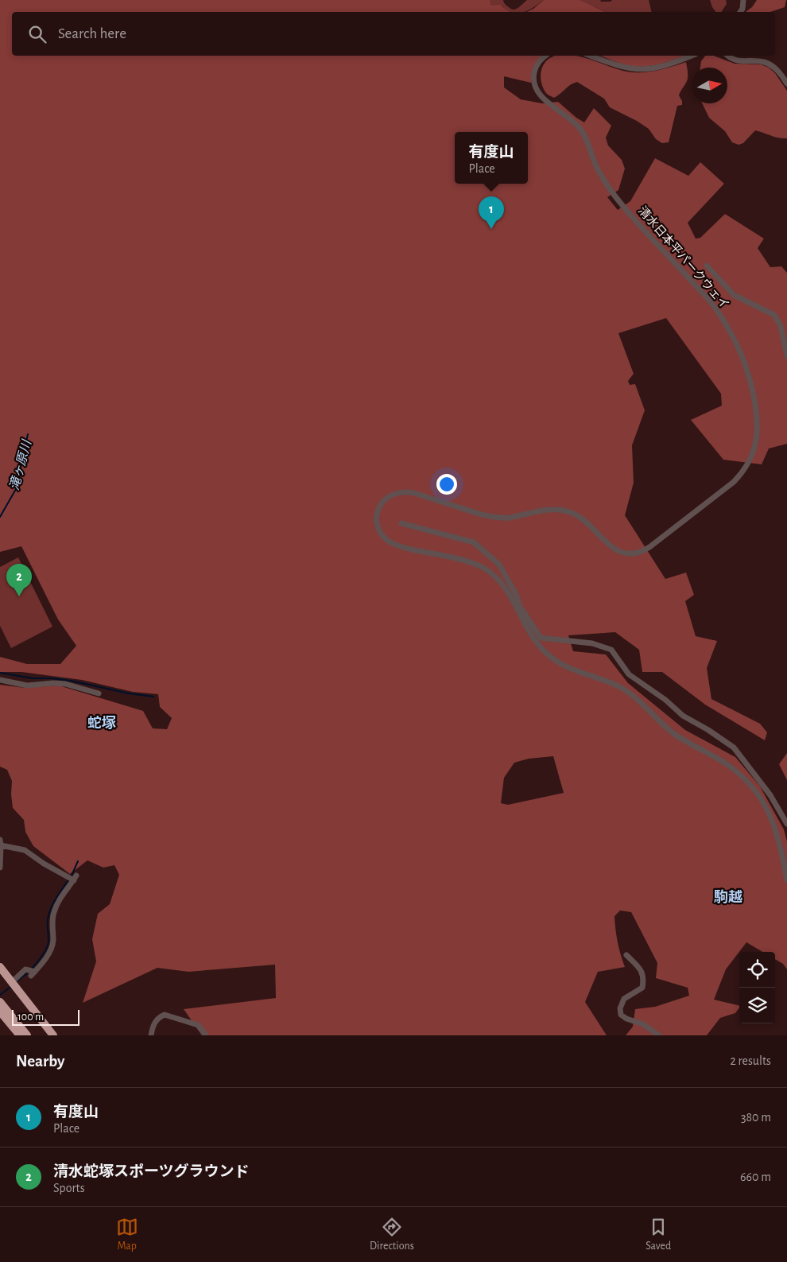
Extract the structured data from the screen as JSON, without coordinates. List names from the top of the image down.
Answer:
{
  "streets": {
    "street": ["清水日本平パークウェイ"]
  },
  "districts": ["蛇塚", "駒越"],
  "water": ["滝ヶ原川"],
  "scale_bar": "100 m",
  "north": "right",
  "page": {
    "search": "Search here",
    "popup": ["有度山", "Place"],
    "pins": ["1", "2"],
    "scale": "100 m",
    "heading": ["Nearby", "2 results"],
    "list": [
      {
        "mark": "1",
        "name": "有度山",
        "note": "Place",
        "value": "380 m"
      },
      {
        "mark": "2",
        "name": "清水蛇塚スポーツグラウンド",
        "note": "Sports",
        "value": "660 m"
      }
    ],
    "nav": ["Map", "Directions", "Saved"]
  }
}
